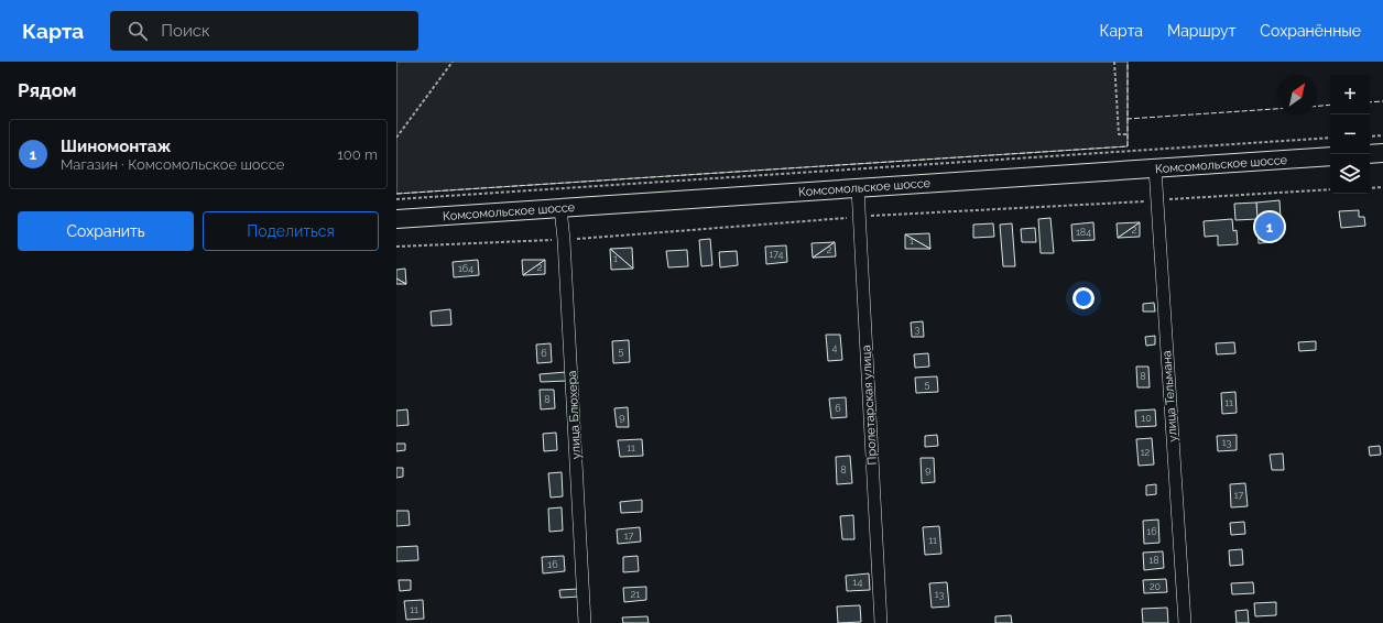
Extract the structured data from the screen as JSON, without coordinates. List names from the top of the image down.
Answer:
{
  "streets": {
    "main road": ["Комсомольское шоссе"],
    "street": ["улица Тельмана", "Пролетарская улица", "улица Блюхера"]
  },
  "crossings": [
    ["Комсомольское шоссе", "улица Тельмана"],
    ["Комсомольское шоссе", "Пролетарская улица"],
    ["Комсомольское шоссе", "улица Блюхера"]
  ],
  "house_numbers": [
    "2",
    "184",
    "1",
    "2",
    "174",
    "1",
    "2",
    "164",
    "3",
    "4",
    "5",
    "6",
    "8",
    "5",
    "8",
    "11",
    "6",
    "9",
    "10",
    "13",
    "11",
    "12",
    "8",
    "9",
    "17",
    "16",
    "17",
    "11",
    "18",
    "16",
    "14",
    "20",
    "21",
    "13",
    "11"
  ],
  "north": "top right",
  "page": {
    "header": "Карта",
    "search": "Поиск",
    "nav": ["Карта", "Маршрут", "Сохранённые"],
    "heading": "Рядом",
    "map_buttons": ["+", "−"],
    "list": [
      {
        "mark": "1",
        "name": "Шиномонтаж",
        "note": "Магазин · Комсомольское шоссе",
        "value": "100 m"
      }
    ],
    "buttons": ["Сохранить", "Поделиться"],
    "pins": "1"
  }
}
